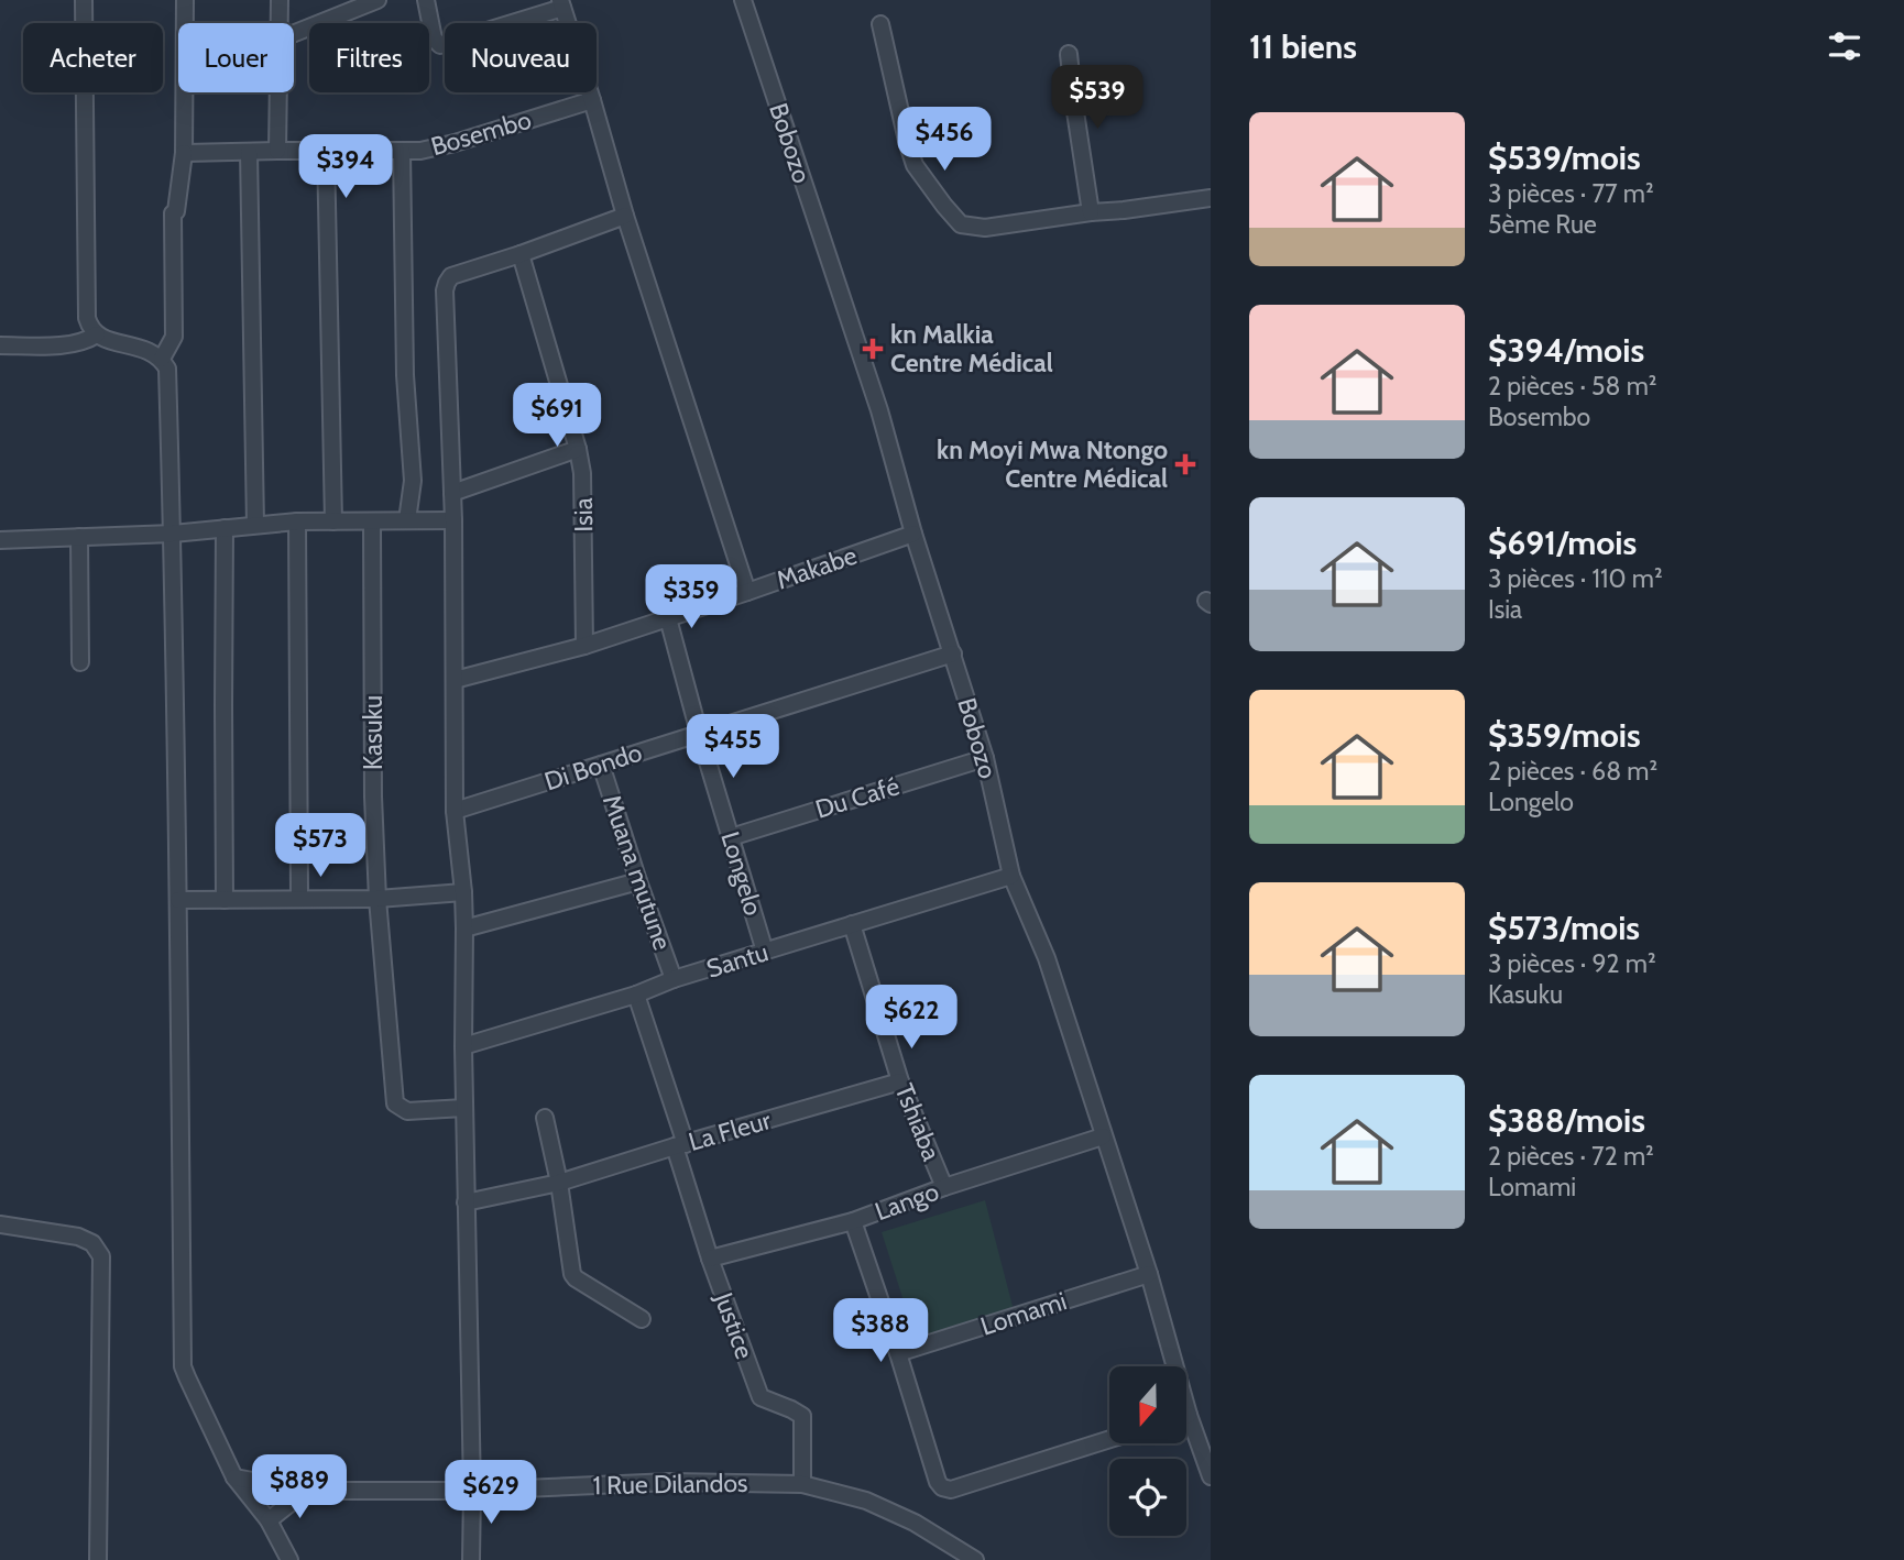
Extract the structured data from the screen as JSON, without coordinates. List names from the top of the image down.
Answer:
{
  "streets": {
    "street": [
      "Bosembo",
      "Bobozo",
      "Isia",
      "Makabe",
      "Kasuku",
      "Di Bondo",
      "Du Café",
      "Muana mutune",
      "Longelo",
      "Santu",
      "Tshiaba",
      "La Fleur",
      "Lango",
      "Lomami",
      "Justice",
      "1 Rue Dilandos"
    ]
  },
  "crossings": [
    ["Bobozo", "Makabe"],
    ["Bobozo", "Di Bondo"],
    ["Bobozo", "Du Café"],
    ["Bobozo", "Santu"],
    ["Bobozo", "Lango"],
    ["Bobozo", "Lomami"],
    ["Isia", "Makabe"],
    ["Makabe", "Longelo"],
    ["Di Bondo", "Muana mutune"],
    ["Di Bondo", "Longelo"],
    ["Du Café", "Longelo"],
    ["Muana mutune", "Santu"],
    ["Longelo", "Santu"],
    ["Santu", "Tshiaba"],
    ["Santu", "Justice"],
    ["Tshiaba", "La Fleur"],
    ["Tshiaba", "Lango"],
    ["La Fleur", "Justice"],
    ["Lango", "Justice"],
    ["Justice", "1 Rue Dilandos"]
  ],
  "places": {
    "health": ["kn Malkia Centre Médical", "kn Moyi Mwa Ntongo Centre Médical"]
  },
  "north": "bottom",
  "page": {
    "heading": "11 biens",
    "chip": [
      "Acheter",
      "Louer",
      "Filtres",
      "Nouveau"
    ],
    "price": [
      "$539",
      "$456",
      "$394",
      "$691",
      "$359",
      "$455",
      "$573",
      "$622",
      "$388",
      "$889",
      "$629"
    ],
    "list": [
      {
        "name": "$539/mois",
        "note": "3 pièces · 77 m² · 5ème Rue"
      },
      {
        "name": "$394/mois",
        "note": "2 pièces · 58 m² · Bosembo"
      },
      {
        "name": "$691/mois",
        "note": "3 pièces · 110 m² · Isia"
      },
      {
        "name": "$359/mois",
        "note": "2 pièces · 68 m² · Longelo"
      },
      {
        "name": "$573/mois",
        "note": "3 pièces · 92 m² · Kasuku"
      },
      {
        "name": "$388/mois",
        "note": "2 pièces · 72 m² · Lomami"
      }
    ]
  }
}
